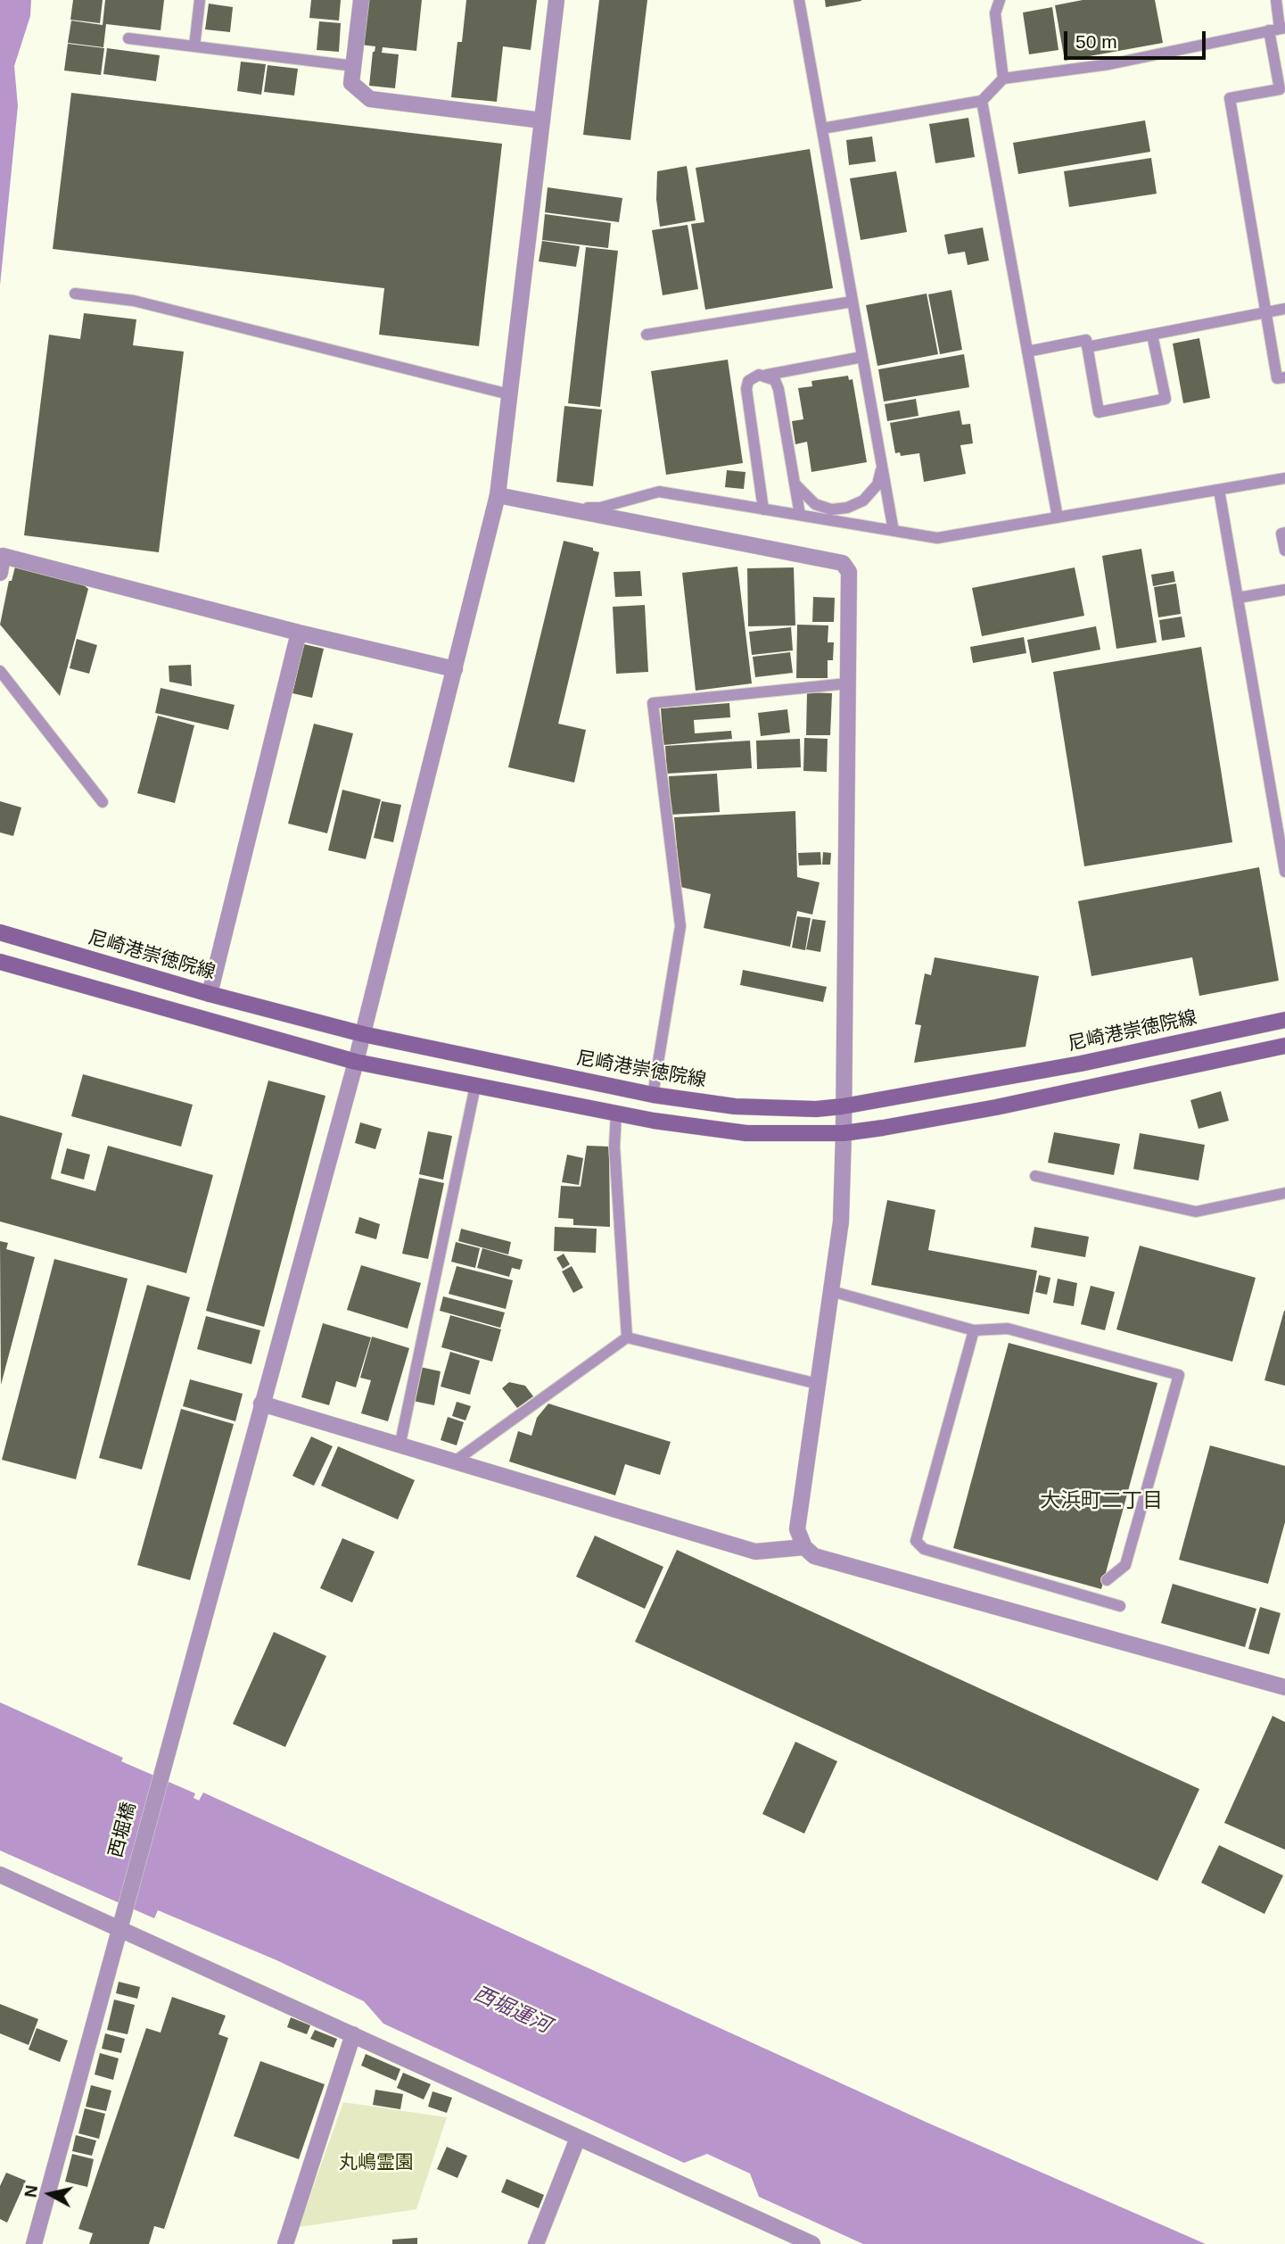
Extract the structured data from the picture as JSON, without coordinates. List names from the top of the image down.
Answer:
{
  "streets": {
    "main road": ["尼崎港崇徳院線"],
    "street": ["西堀橋"]
  },
  "crossings": [
    ["尼崎港崇徳院線", "西堀橋"]
  ],
  "districts": ["大浜町二丁目"],
  "water": ["西堀運河"],
  "parks": ["丸嶋霊園"],
  "scale_bar": "50 m",
  "north": "left"
}
